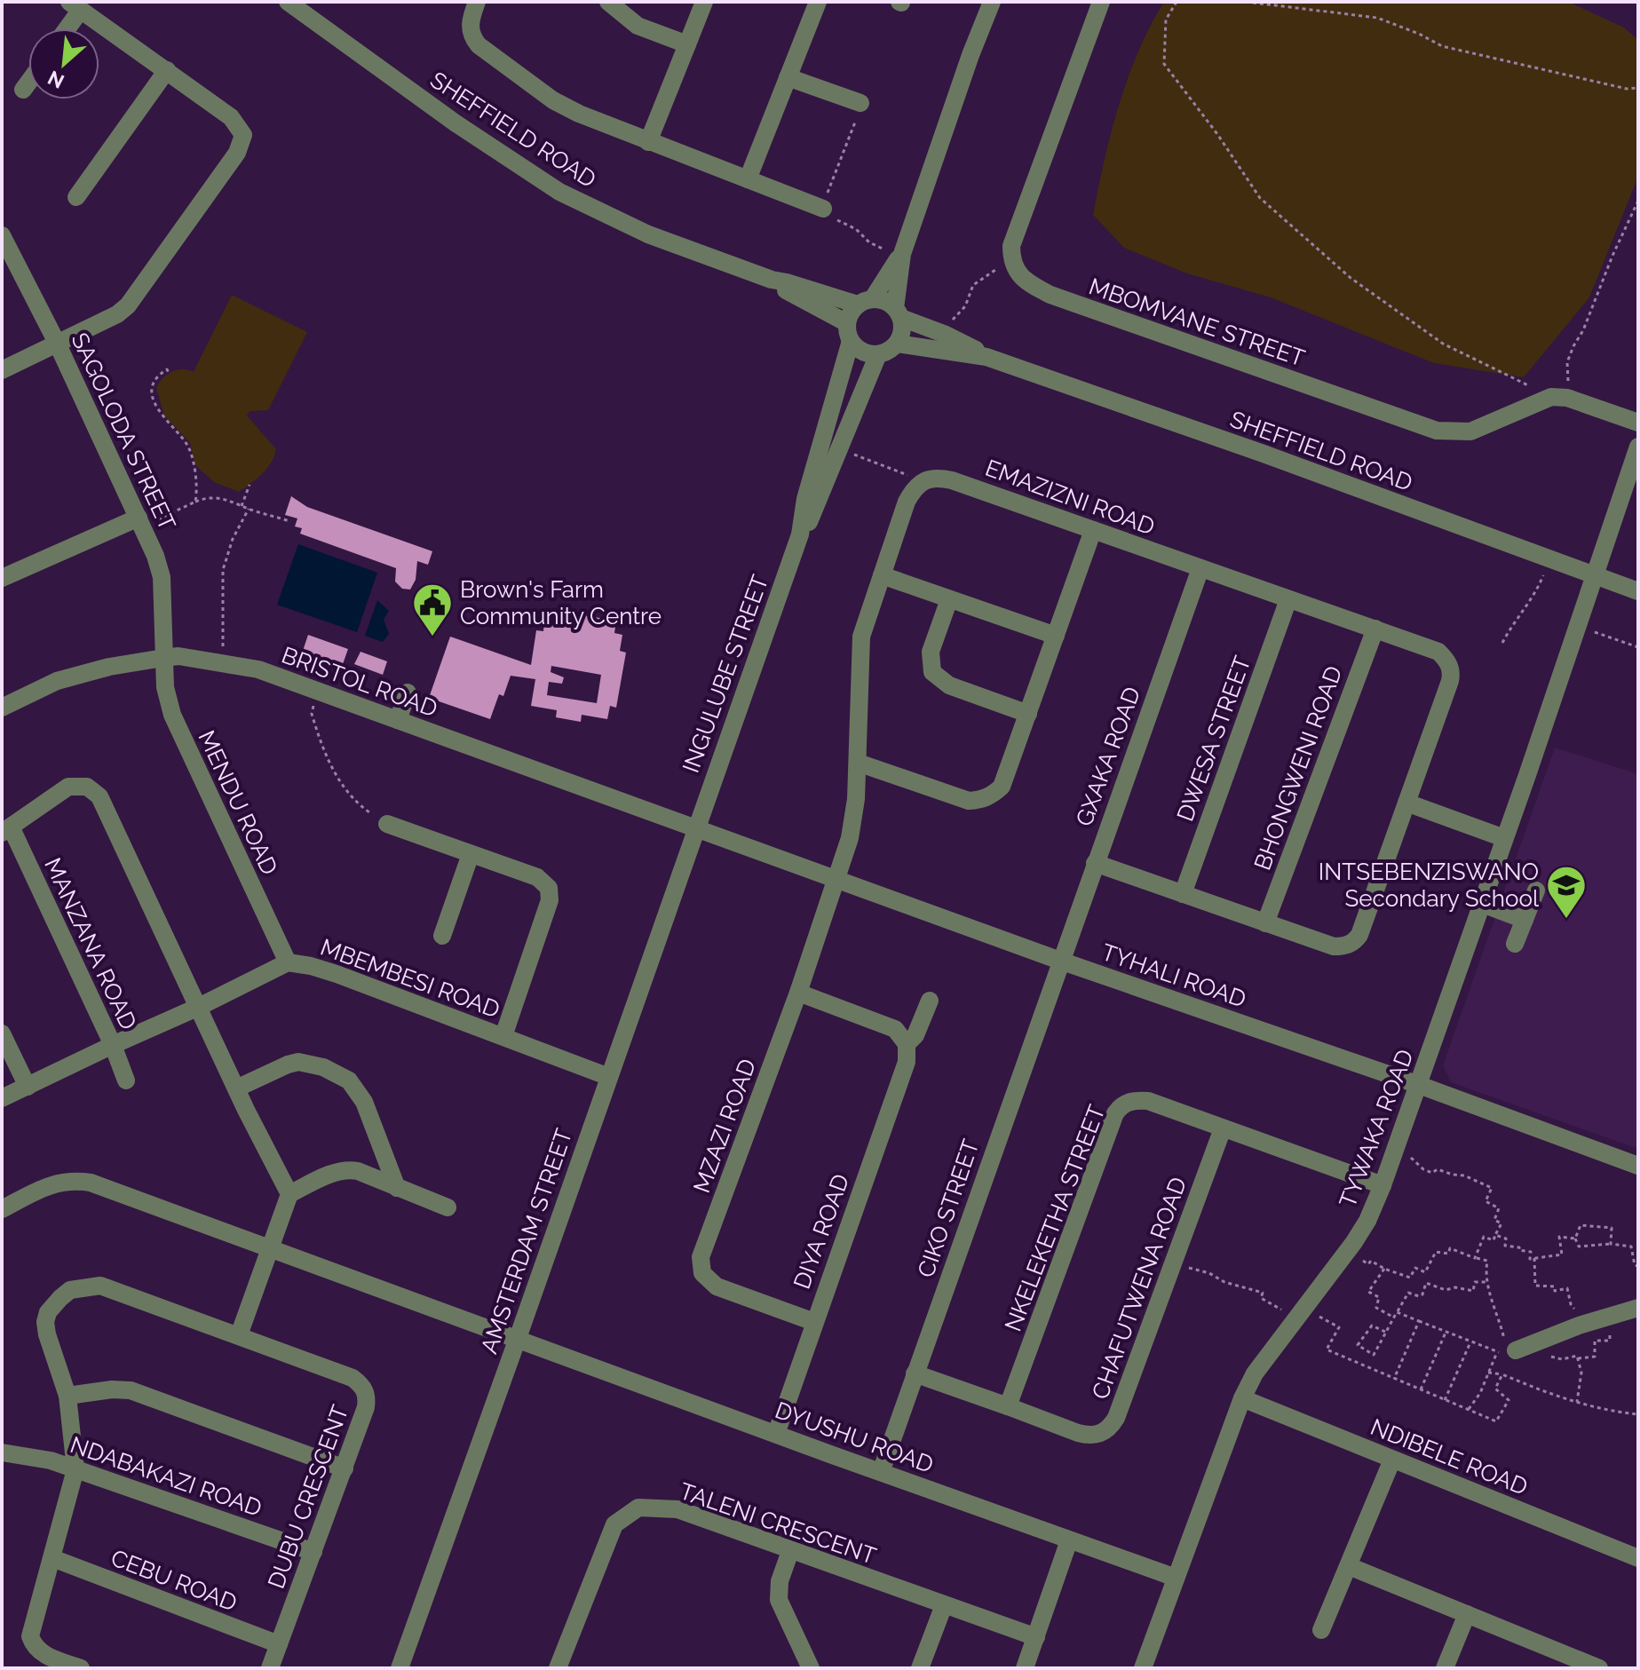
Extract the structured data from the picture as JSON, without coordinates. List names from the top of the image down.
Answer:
{
  "streets": {
    "street": [
      "SHEFFIELD ROAD",
      "MBOMVANE STREET",
      "SAGOLODA STREET",
      "EMAZIZNI ROAD",
      "INGULUBE STREET",
      "BRISTOL ROAD",
      "DWESA STREET",
      "GXAKA ROAD",
      "BHONGWENI ROAD",
      "MENDU ROAD",
      "MANZANA ROAD",
      "TYHALI ROAD",
      "MBEMBESI ROAD",
      "MZAZI ROAD",
      "TYWAKA ROAD",
      "CIKO STREET",
      "NKELEKETHA STREET",
      "DIYA ROAD",
      "AMSTERDAM STREET",
      "CHAFUTWENA ROAD",
      "DYUSHU ROAD",
      "NDIBELE ROAD",
      "NDABAKAZI ROAD",
      "DUBU CRESCENT",
      "TALENI CRESCENT",
      "CEBU ROAD"
    ]
  },
  "crossings": [
    ["SHEFFIELD ROAD", "INGULUBE STREET"],
    ["SHEFFIELD ROAD", "TYWAKA ROAD"],
    ["SAGOLODA STREET", "BRISTOL ROAD"],
    ["SAGOLODA STREET", "MENDU ROAD"],
    ["EMAZIZNI ROAD", "DWESA STREET"],
    ["EMAZIZNI ROAD", "GXAKA ROAD"],
    ["EMAZIZNI ROAD", "BHONGWENI ROAD"],
    ["INGULUBE STREET", "BRISTOL ROAD"],
    ["INGULUBE STREET", "TYHALI ROAD"],
    ["INGULUBE STREET", "AMSTERDAM STREET"],
    ["BRISTOL ROAD", "MENDU ROAD"],
    ["BRISTOL ROAD", "TYHALI ROAD"],
    ["BRISTOL ROAD", "AMSTERDAM STREET"],
    ["GXAKA ROAD", "TYHALI ROAD"],
    ["GXAKA ROAD", "CIKO STREET"],
    ["MENDU ROAD", "MBEMBESI ROAD"],
    ["MANZANA ROAD", "MBEMBESI ROAD"],
    ["TYHALI ROAD", "MZAZI ROAD"],
    ["TYHALI ROAD", "TYWAKA ROAD"],
    ["TYHALI ROAD", "CIKO STREET"],
    ["TYHALI ROAD", "AMSTERDAM STREET"],
    ["MBEMBESI ROAD", "AMSTERDAM STREET"],
    ["MZAZI ROAD", "DIYA ROAD"],
    ["TYWAKA ROAD", "NKELEKETHA STREET"],
    ["TYWAKA ROAD", "DYUSHU ROAD"],
    ["TYWAKA ROAD", "NDIBELE ROAD"],
    ["CIKO STREET", "CHAFUTWENA ROAD"],
    ["CIKO STREET", "DYUSHU ROAD"],
    ["NKELEKETHA STREET", "CHAFUTWENA ROAD"],
    ["DIYA ROAD", "DYUSHU ROAD"],
    ["AMSTERDAM STREET", "DYUSHU ROAD"],
    ["NDABAKAZI ROAD", "DUBU CRESCENT"],
    ["DUBU CRESCENT", "CEBU ROAD"]
  ],
  "places": {
    "public building": ["Brown's Farm Community Centre"],
    "school or university": ["INTSEBENZISWANO Secondary School"]
  },
  "north": "bottom left"
}
